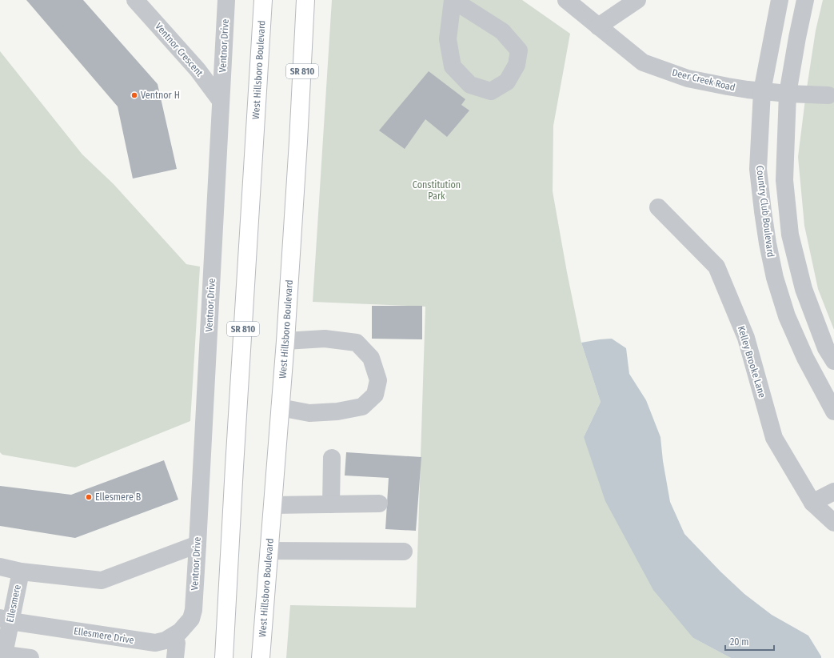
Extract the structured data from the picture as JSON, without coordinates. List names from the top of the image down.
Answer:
{
  "streets": {
    "main road": ["West Hillsboro Boulevard", "SR 810"],
    "street": [
      "Ventnor Drive",
      "Ventnor Crescent",
      "Deer Creek Road",
      "Country Club Boulevard",
      "Kelley Brooke Lane",
      "Ellesmere",
      "Ellesmere Drive"
    ]
  },
  "crossings": [
    ["Ventnor Drive", "Ventnor Crescent"],
    ["Ventnor Drive", "Ellesmere Drive"],
    ["Deer Creek Road", "Country Club Boulevard"],
    ["Ellesmere", "Ellesmere Drive"]
  ],
  "parks": ["Constitution Park"],
  "places": ["Ventnor H", "Ellesmere B"],
  "scale_bar": "20 m"
}
